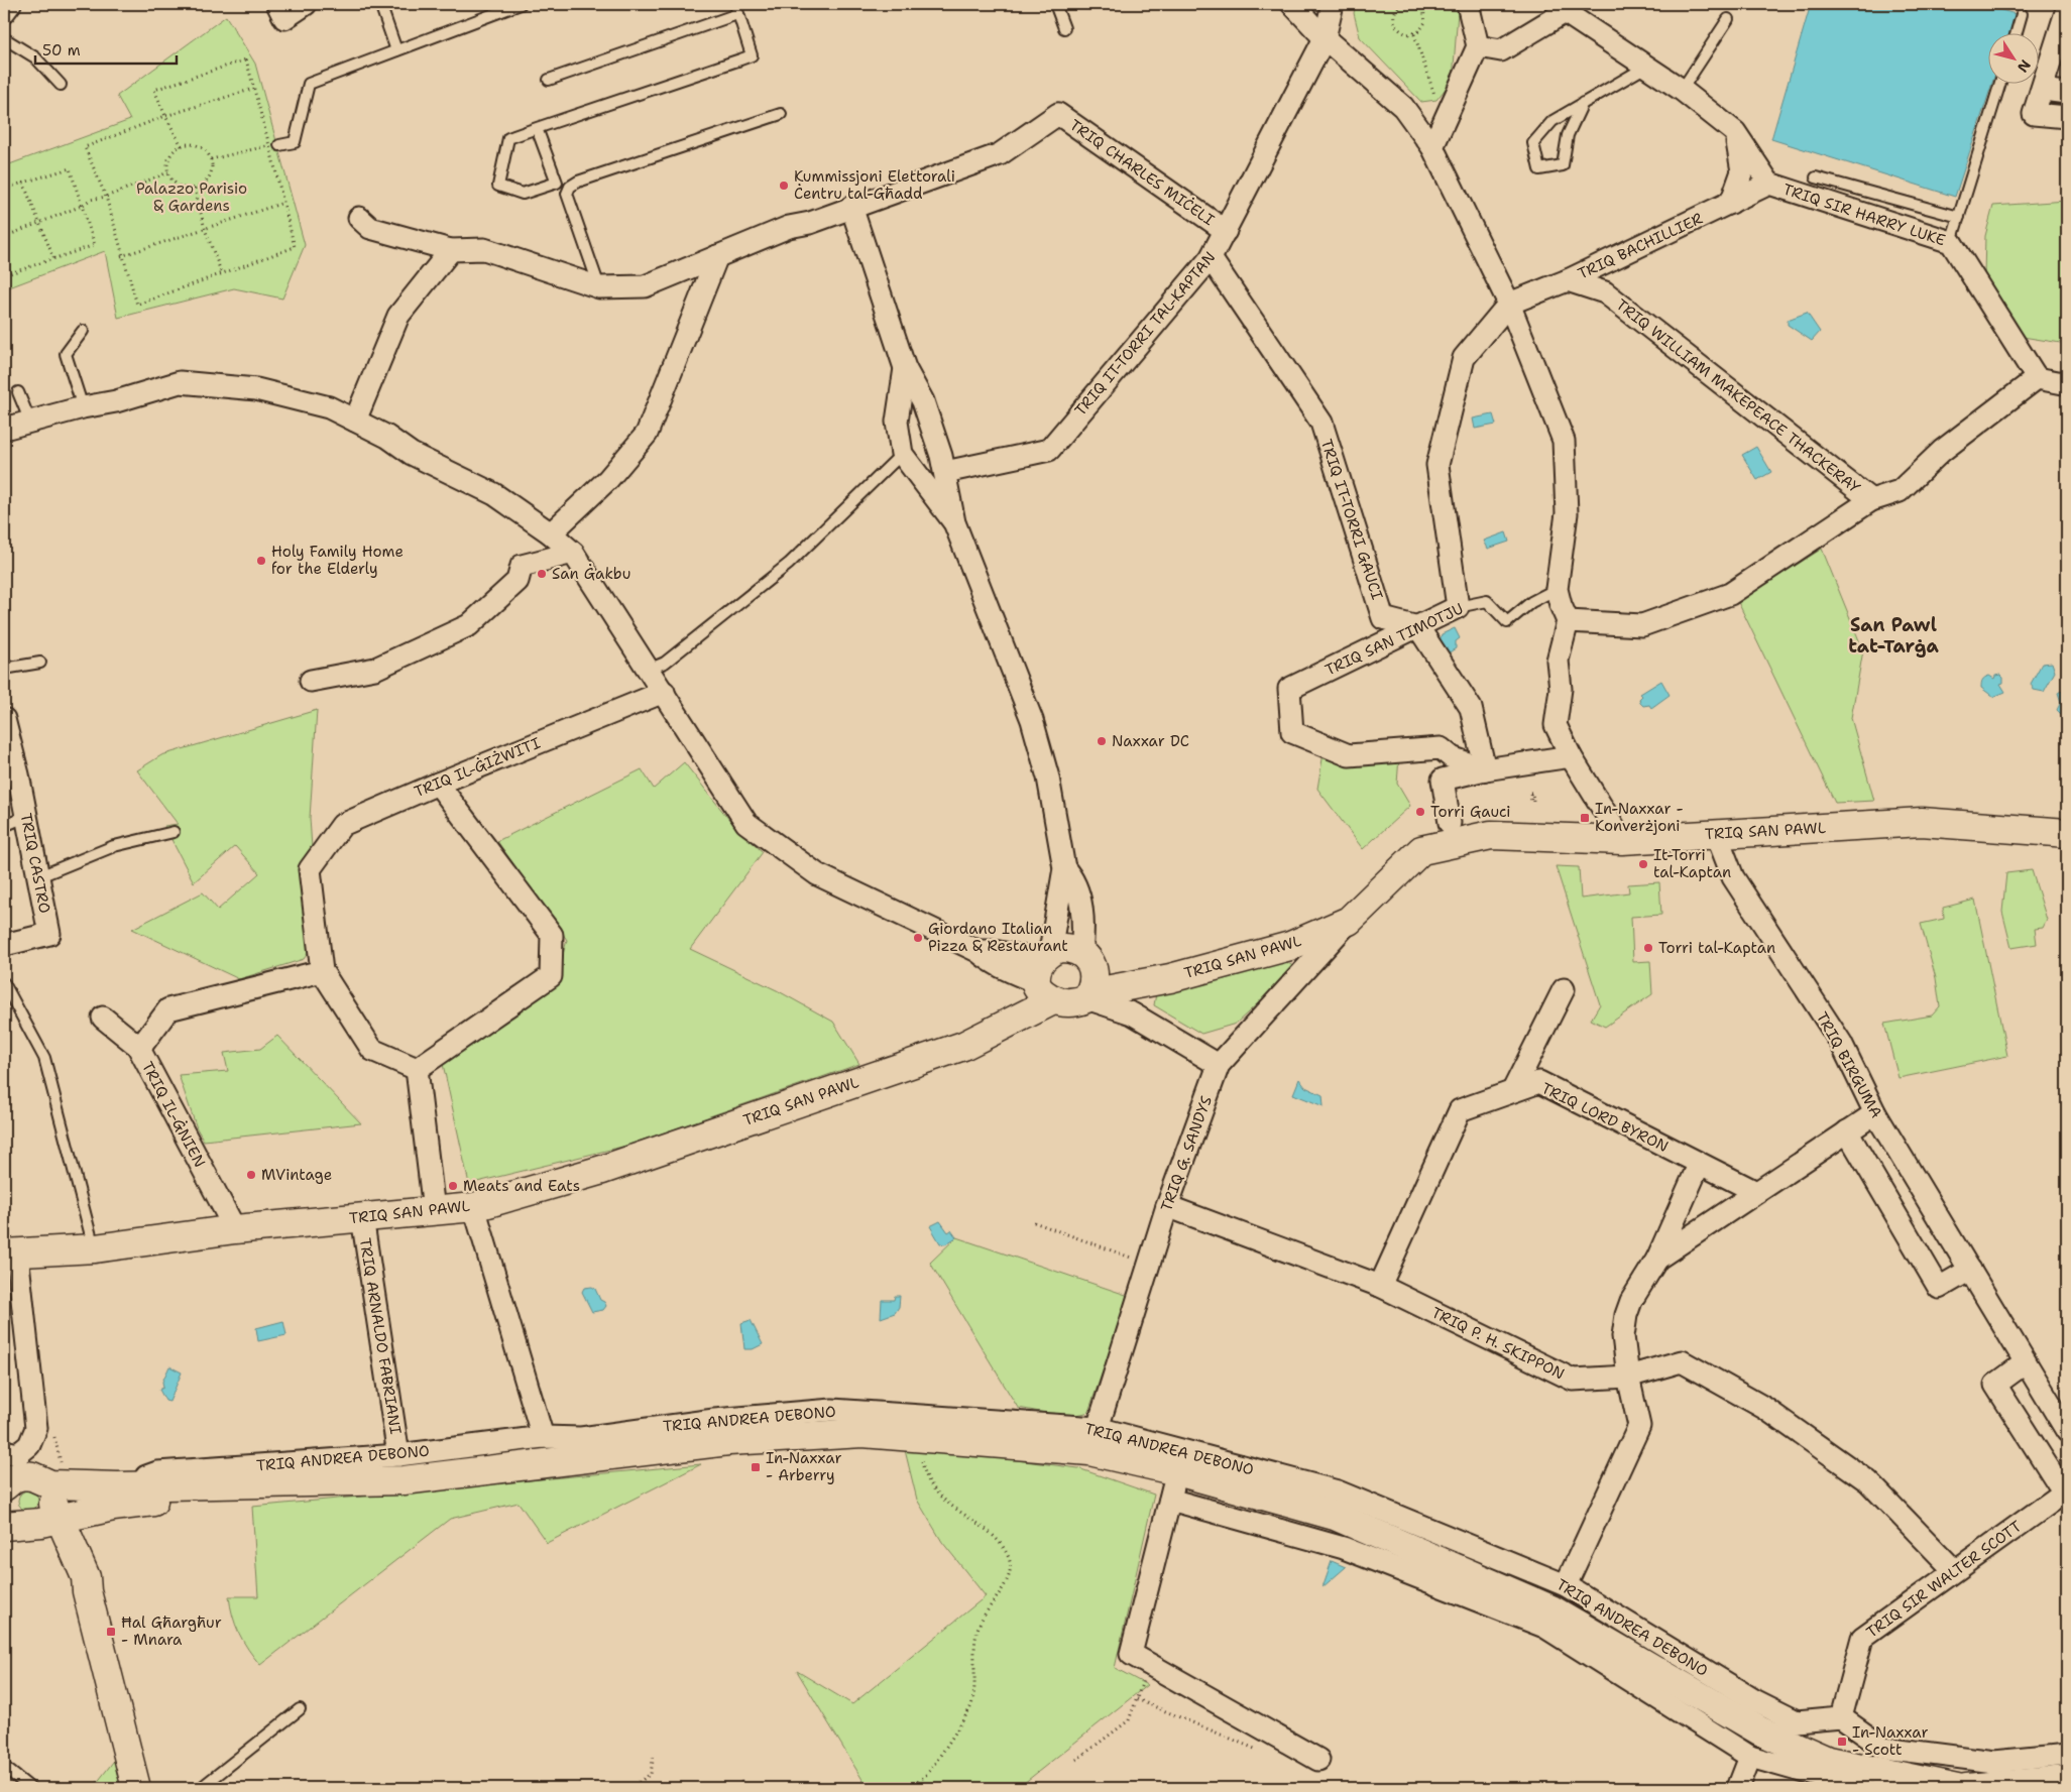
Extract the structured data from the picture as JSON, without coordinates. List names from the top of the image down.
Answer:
{
  "streets": {
    "main road": ["TRIQ SAN PAWL", "TRIQ ANDREA DEBONO"],
    "street": [
      "TRIQ CHARLES MIĊELI",
      "TRIQ SIR HARRY LUKE",
      "TRIQ BACHILLIER",
      "TRIQ IT-TORRI TAL-KAPTAN",
      "TRIQ WILLIAM MAKEPEACE THACKERAY",
      "TRIQ IT-TORRI GAUCI",
      "TRIQ SAN TIMOTJU",
      "TRIQ IL-ĠIŻWITI",
      "TRIQ CASTRO",
      "TRIQ BIRGUMA",
      "TRIQ IL-ĠNIEN",
      "TRIQ LORD BYRON",
      "TRIQ G. SANDYS",
      "TRIQ ARNALDO FABRIANI",
      "TRIQ P. H. SKIPPON",
      "TRIQ SIR WALTER SCOTT"
    ]
  },
  "crossings": [
    ["TRIQ CHARLES MIĊELI", "TRIQ IT-TORRI TAL-KAPTAN"],
    ["TRIQ SIR HARRY LUKE", "TRIQ BACHILLIER"],
    ["TRIQ BACHILLIER", "TRIQ WILLIAM MAKEPEACE THACKERAY"],
    ["TRIQ IT-TORRI TAL-KAPTAN", "TRIQ IT-TORRI GAUCI"],
    ["TRIQ IT-TORRI GAUCI", "TRIQ SAN TIMOTJU"],
    ["TRIQ IL-ĠIŻWITI", "TRIQ IL-ĠNIEN"],
    ["TRIQ SAN PAWL", "TRIQ BIRGUMA"],
    ["TRIQ SAN PAWL", "TRIQ IL-ĠNIEN"],
    ["TRIQ SAN PAWL", "TRIQ G. SANDYS"],
    ["TRIQ SAN PAWL", "TRIQ ARNALDO FABRIANI"],
    ["TRIQ LORD BYRON", "TRIQ P. H. SKIPPON"],
    ["TRIQ G. SANDYS", "TRIQ P. H. SKIPPON"],
    ["TRIQ G. SANDYS", "TRIQ ANDREA DEBONO"],
    ["TRIQ ARNALDO FABRIANI", "TRIQ ANDREA DEBONO"],
    ["TRIQ P. H. SKIPPON", "TRIQ SIR WALTER SCOTT"],
    ["TRIQ ANDREA DEBONO", "TRIQ SIR WALTER SCOTT"]
  ],
  "districts": ["San Pawl tat-Tarġa"],
  "parks": ["Palazzo Parisio & Gardens"],
  "places": {
    "other": [
      "Kummissjoni Elettorali Ċentru tal-Għadd",
      "Holy Family Home for the Elderly",
      "San Ġakbu",
      "Naxxar DC",
      "Torri Gauci",
      "It-Torri tal-Kaptan",
      "Giordano Italian Pizza & Restaurant",
      "Torri tal-Kaptan",
      "MVintage",
      "Meats and Eats"
    ],
    "transit": [
      "In-Naxxar - Konverżjoni",
      "In-Naxxar - Arberry",
      "Ħal Għargħur - Mnara",
      "In-Naxxar - Scott"
    ]
  },
  "scale_bar": "50 m",
  "north": "bottom right"
}
